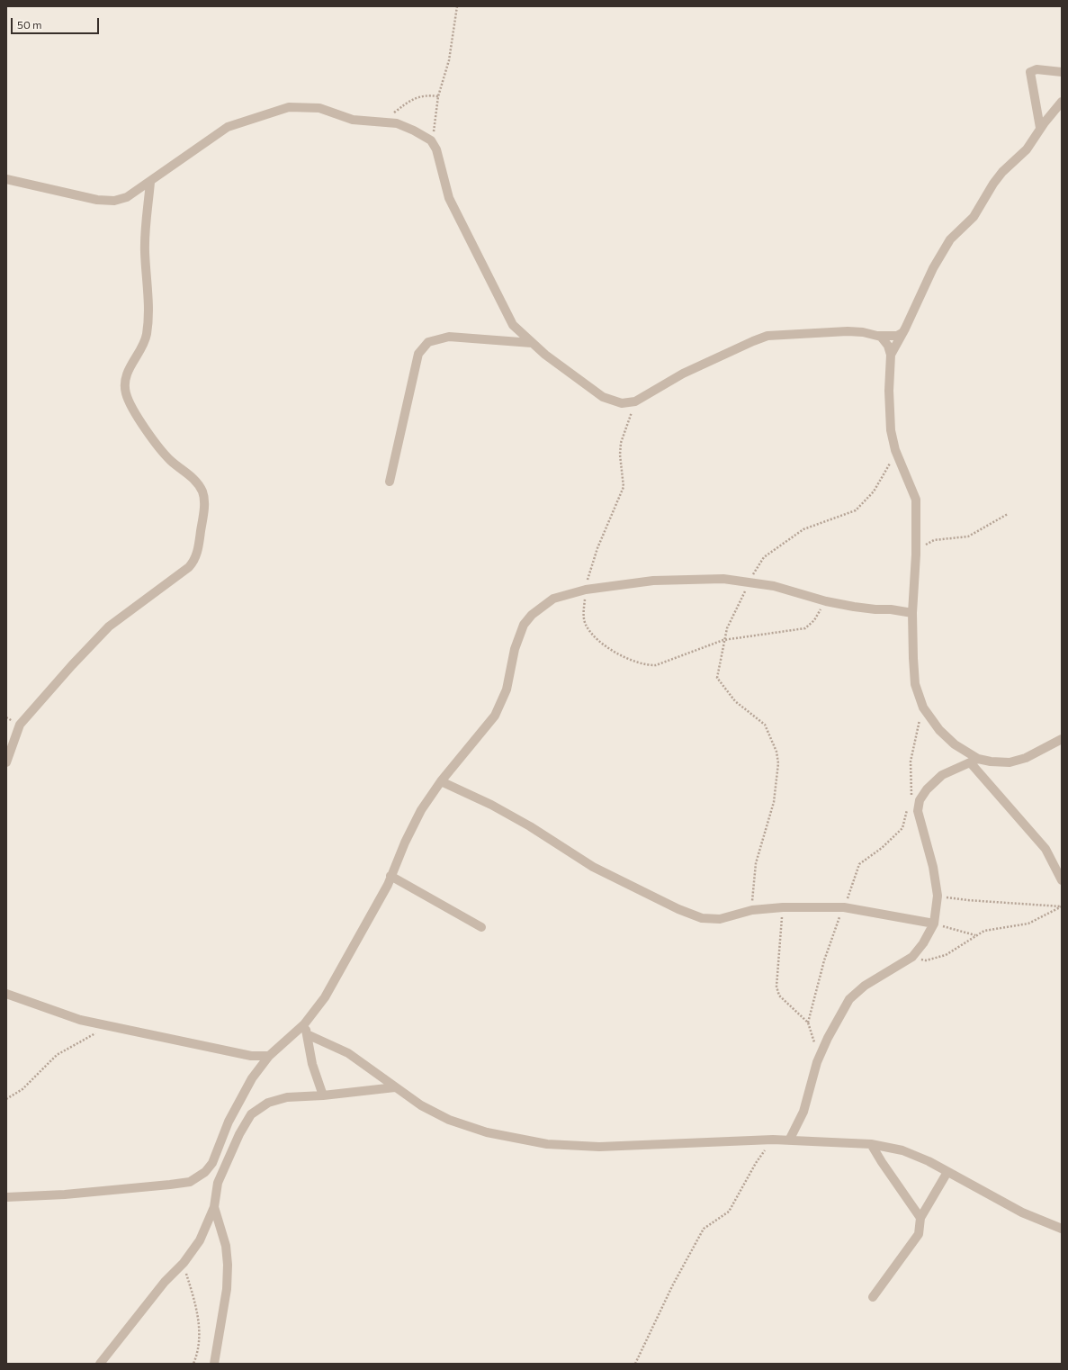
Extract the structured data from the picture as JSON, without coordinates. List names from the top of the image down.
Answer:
{
  "scale_bar": "50 m"
}
